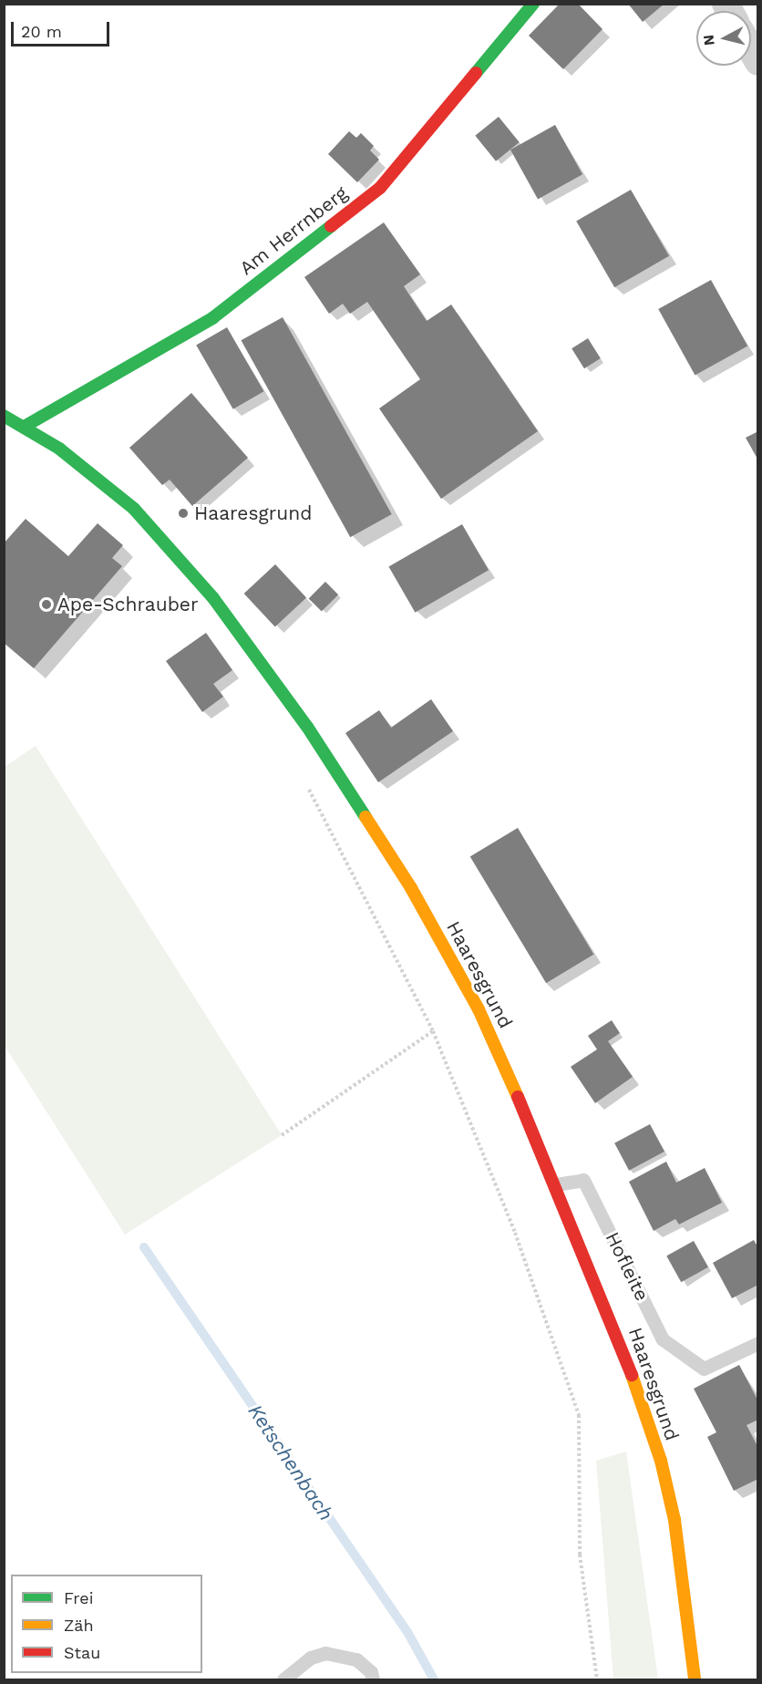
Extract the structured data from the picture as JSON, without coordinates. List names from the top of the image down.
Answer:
{
  "streets": {
    "street": ["Am Herrnberg", "Haaresgrund"],
    "lane": ["Hofleite"]
  },
  "crossings": [
    ["Am Herrnberg", "Haaresgrund"],
    ["Haaresgrund", "Hofleite"]
  ],
  "water": ["Ketschenbach"],
  "places": ["Haaresgrund", "Ape-Schrauber"],
  "legend": ["Frei", "Zäh", "Stau"],
  "scale_bar": "20 m",
  "north": "left"
}
